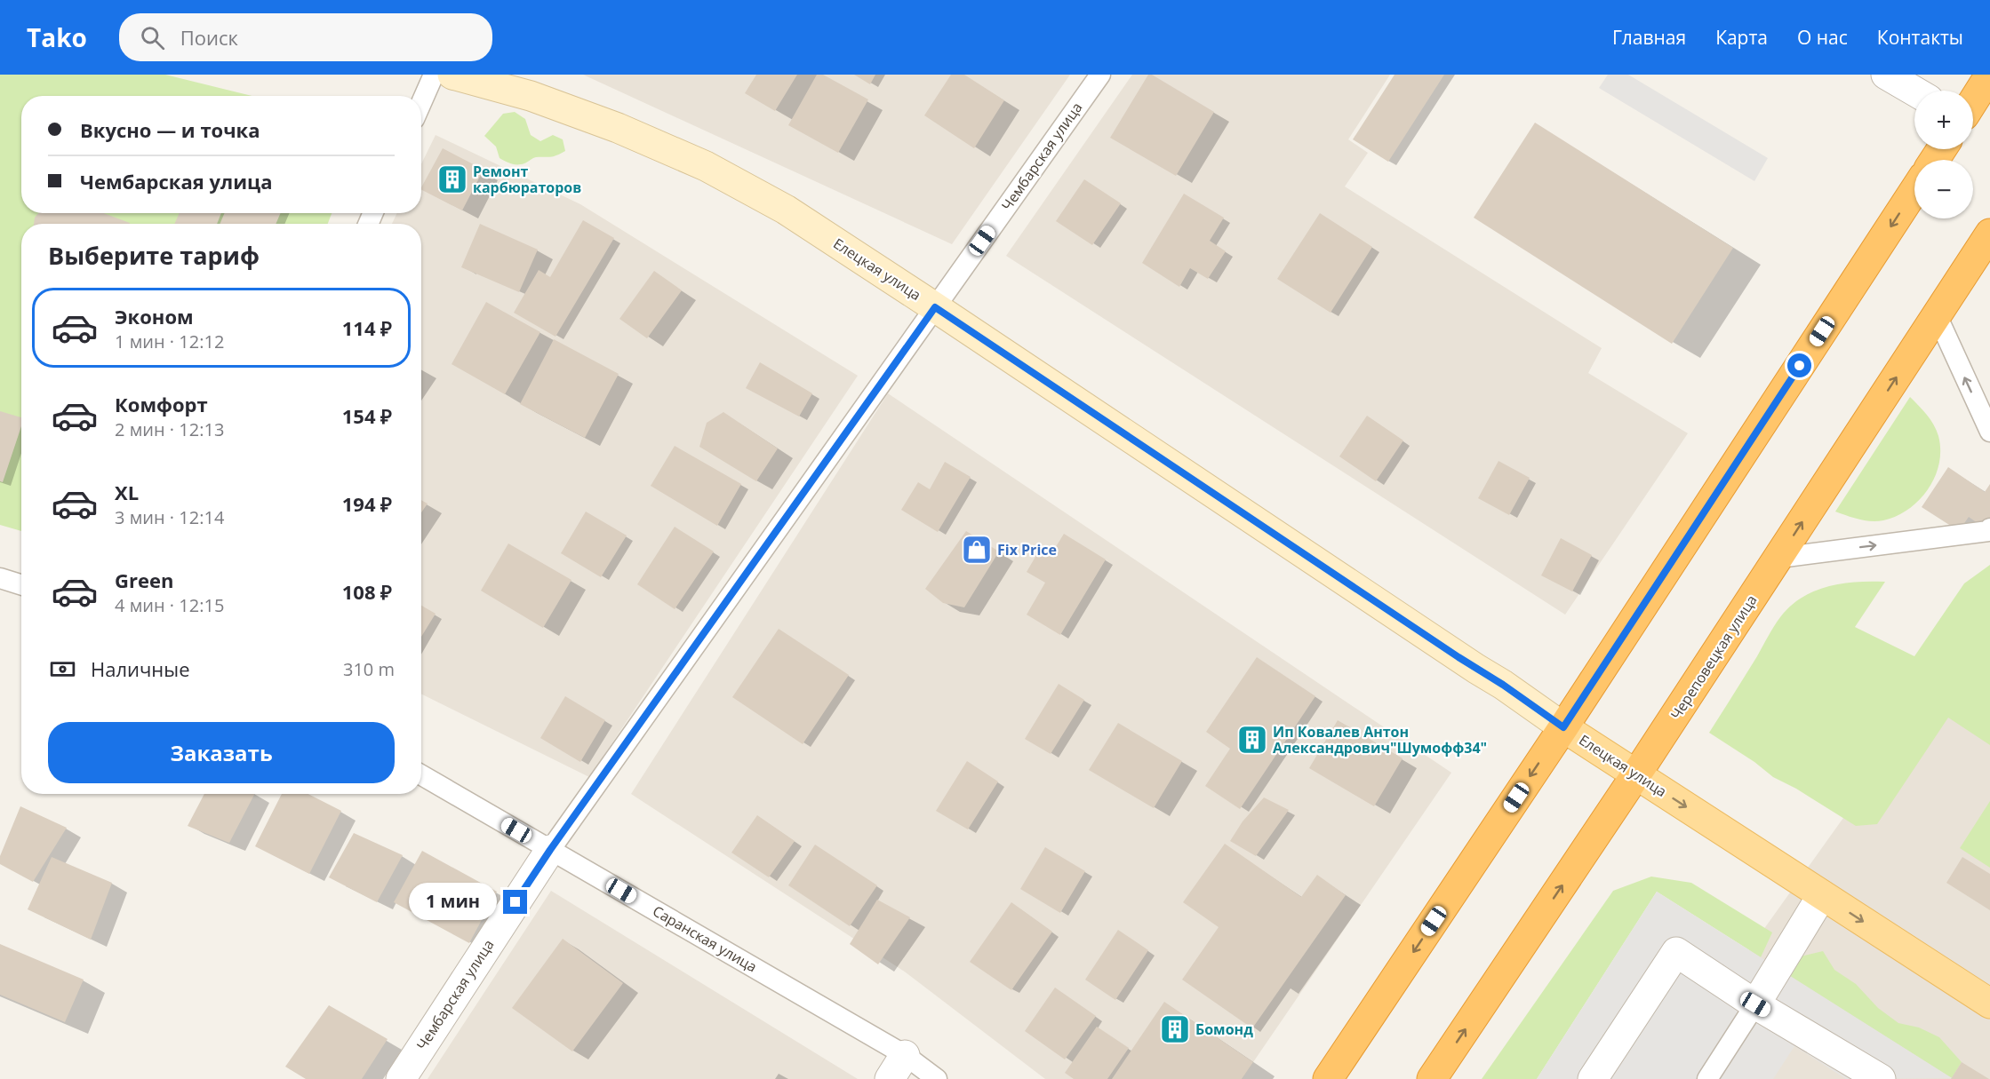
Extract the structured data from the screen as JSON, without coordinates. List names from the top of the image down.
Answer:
{
  "streets": {
    "highway": ["Череповецкая улица"],
    "main road": ["Елецкая улица"],
    "street": ["Чембарская улица"],
    "lane": ["Саранская улица"]
  },
  "crossings": [
    ["Чембарская улица", "Елецкая улица"],
    ["Чембарская улица", "Саранская улица"],
    ["Елецкая улица", "Череповецкая улица"]
  ],
  "places": {
    "building": ["Ремонт карбюраторов", "Ип Ковалев Антон Александрович\"Шумофф34\"", "Бомонд"],
    "shop": ["Fix Price"]
  },
  "page": {
    "header": "Tako",
    "search": "Поиск",
    "nav": [
      "Главная",
      "Карта",
      "О нас",
      "Контакты"
    ],
    "map_buttons": ["+", "−"],
    "banner": ["Вкусно — и точка", "Чембарская улица"],
    "heading": "Выберите тариф",
    "list": [
      {
        "name": "Эконом",
        "note": "1 мин · 12:12",
        "value": "114 ₽"
      },
      {
        "name": "Комфорт",
        "note": "2 мин · 12:13",
        "value": "154 ₽"
      },
      {
        "name": "XL",
        "note": "3 мин · 12:14",
        "value": "194 ₽"
      },
      {
        "name": "Green",
        "note": "4 мин · 12:15",
        "value": "108 ₽"
      }
    ],
    "pay": ["Наличные", "310 m"],
    "buttons": "Заказать",
    "bubble": "1 мин"
  }
}
